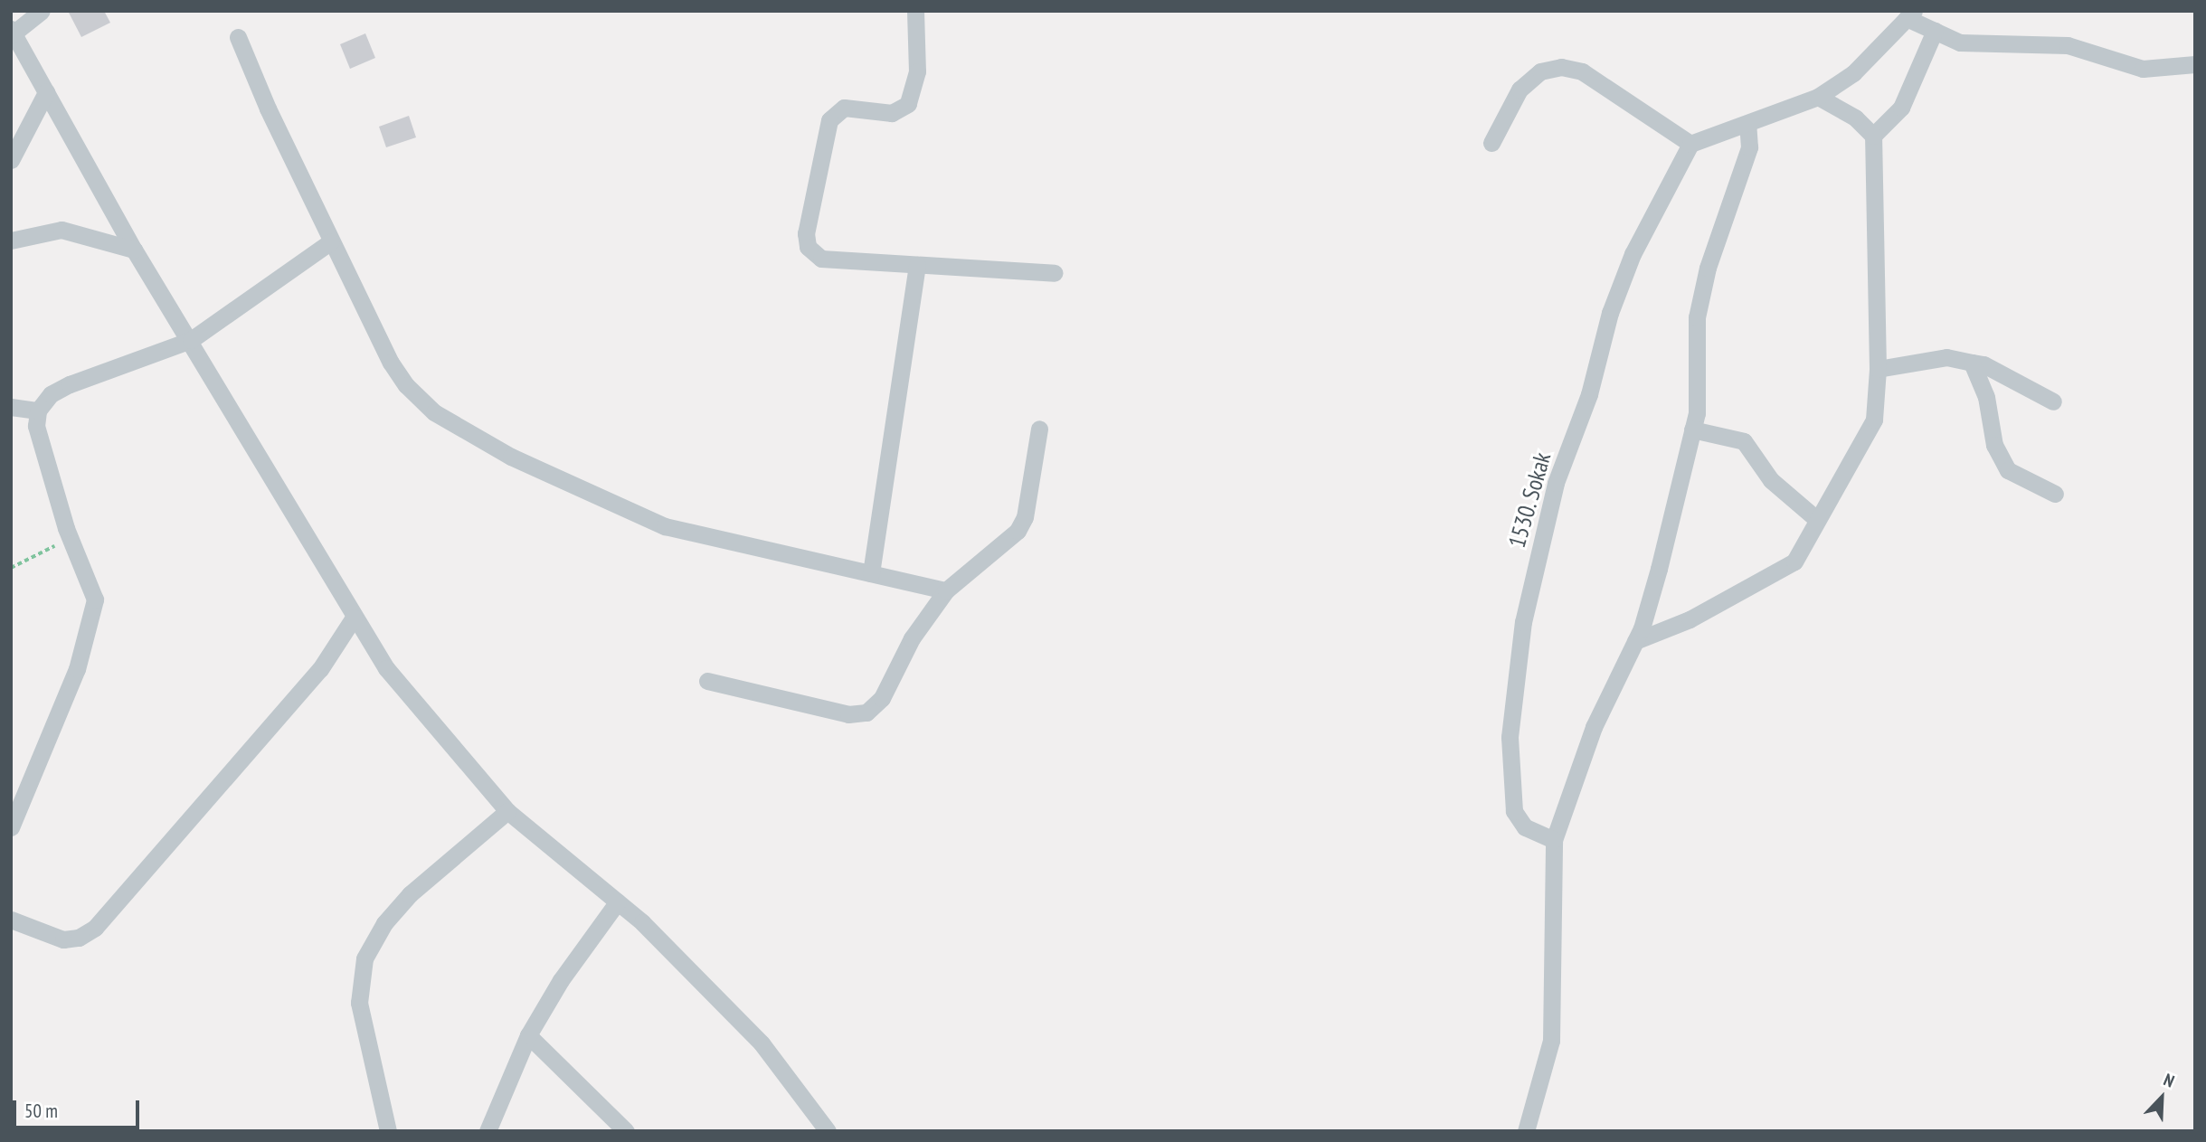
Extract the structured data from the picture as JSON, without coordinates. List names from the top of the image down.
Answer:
{
  "streets": {
    "street": ["1530. Sokak"]
  },
  "scale_bar": "50 m",
  "north": "top right"
}
